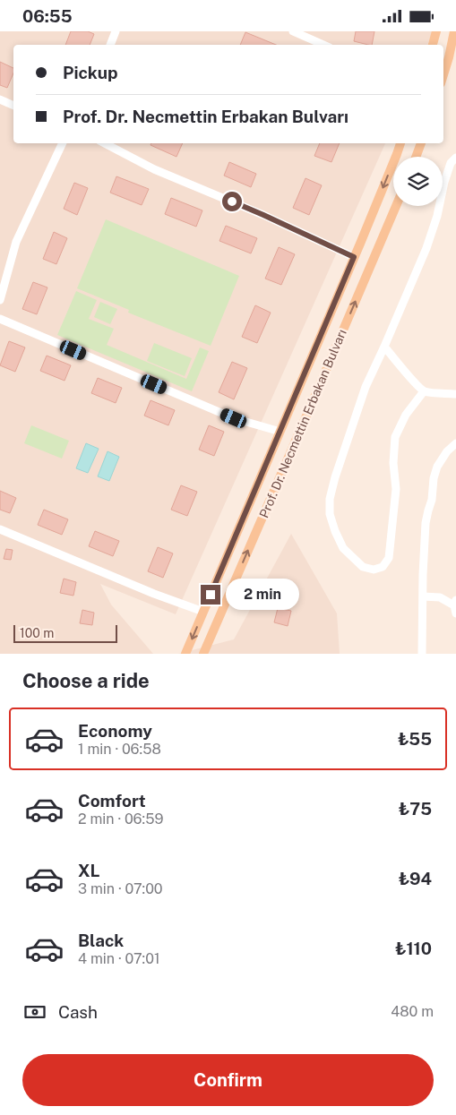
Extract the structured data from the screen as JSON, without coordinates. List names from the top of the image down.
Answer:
{
  "streets": {
    "main road": ["Prof. Dr. Necmettin Erbakan Bulvarı"]
  },
  "scale_bar": "100 m",
  "page": {
    "status": "06:55",
    "banner": ["Pickup", "Prof. Dr. Necmettin Erbakan Bulvarı"],
    "bubble": "2 min",
    "scale": "100 m",
    "heading": "Choose a ride",
    "list": [
      {
        "name": "Economy",
        "note": "1 min · 06:58",
        "value": "₺55"
      },
      {
        "name": "Comfort",
        "note": "2 min · 06:59",
        "value": "₺75"
      },
      {
        "name": "XL",
        "note": "3 min · 07:00",
        "value": "₺94"
      },
      {
        "name": "Black",
        "note": "4 min · 07:01",
        "value": "₺110"
      }
    ],
    "pay": ["Cash", "480 m"],
    "buttons": "Confirm"
  }
}
